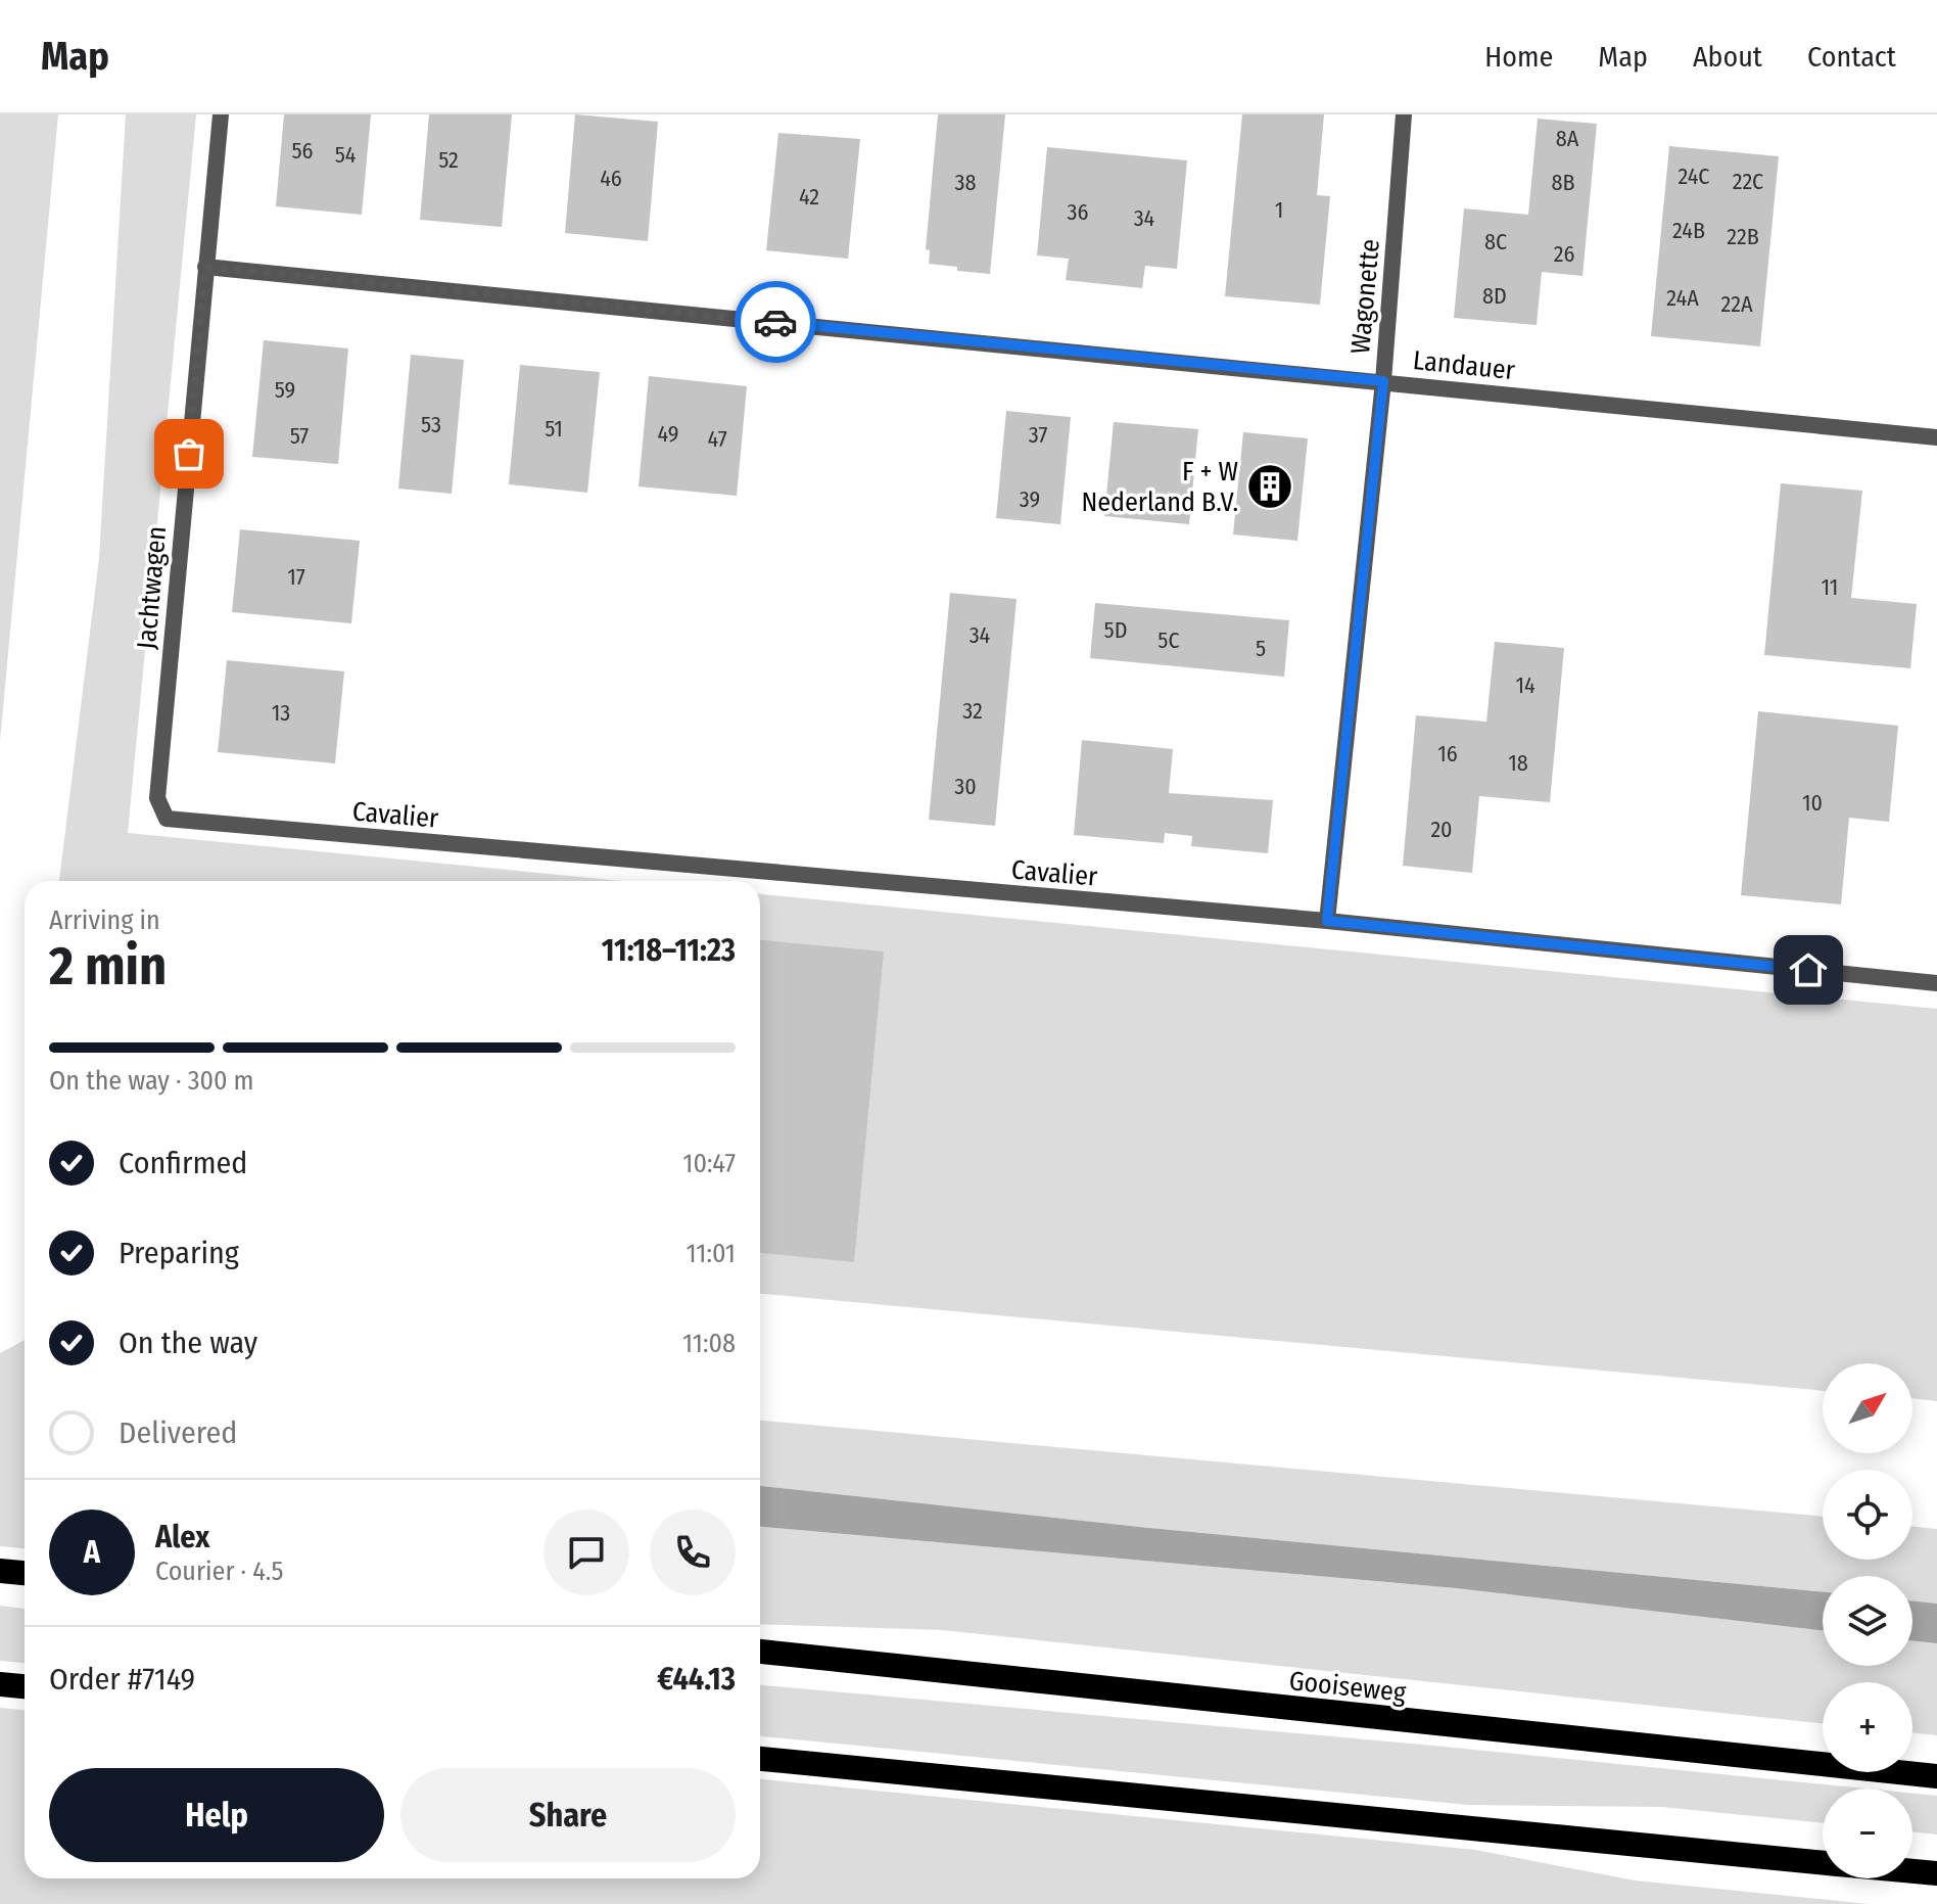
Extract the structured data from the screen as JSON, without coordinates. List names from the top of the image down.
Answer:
{
  "streets": {
    "highway": ["Gooiseweg"],
    "street": [
      "Wagonette",
      "Landauer",
      "Jachtwagen",
      "Cavalier"
    ]
  },
  "crossings": [
    ["Wagonette", "Landauer"],
    ["Wagonette", "Cavalier"],
    ["Landauer", "Jachtwagen"],
    ["Jachtwagen", "Cavalier"]
  ],
  "places": {
    "building": ["F + W Nederland B.V."]
  },
  "house_numbers": [
    "8A",
    "56",
    "54",
    "52",
    "24C",
    "46",
    "22C",
    "38",
    "8B",
    "42",
    "1",
    "36",
    "34",
    "24B",
    "22B",
    "8C",
    "26",
    "8D",
    "24A",
    "22A",
    "59",
    "53",
    "51",
    "49",
    "37",
    "57",
    "47",
    "39",
    "17",
    "11",
    "5D",
    "34",
    "5C",
    "5",
    "14",
    "32",
    "13",
    "16",
    "18",
    "30",
    "10",
    "20"
  ],
  "north": "top right",
  "page": {
    "header": "Map",
    "nav": [
      "Home",
      "Map",
      "About",
      "Contact"
    ],
    "heading": ["2 min", "Arriving in", "11:18–11:23"],
    "panel": [
      "Alex",
      "Courier · 4.5",
      "Order #7149",
      "€44.13"
    ],
    "bar": "On the way · 300 m",
    "list": [
      ["Confirmed", "10:47"],
      ["Preparing", "11:01"],
      ["On the way", "11:08"],
      "Delivered"
    ],
    "map_buttons": ["+", "−"],
    "round": "A",
    "buttons": ["Help", "Share"]
  }
}
